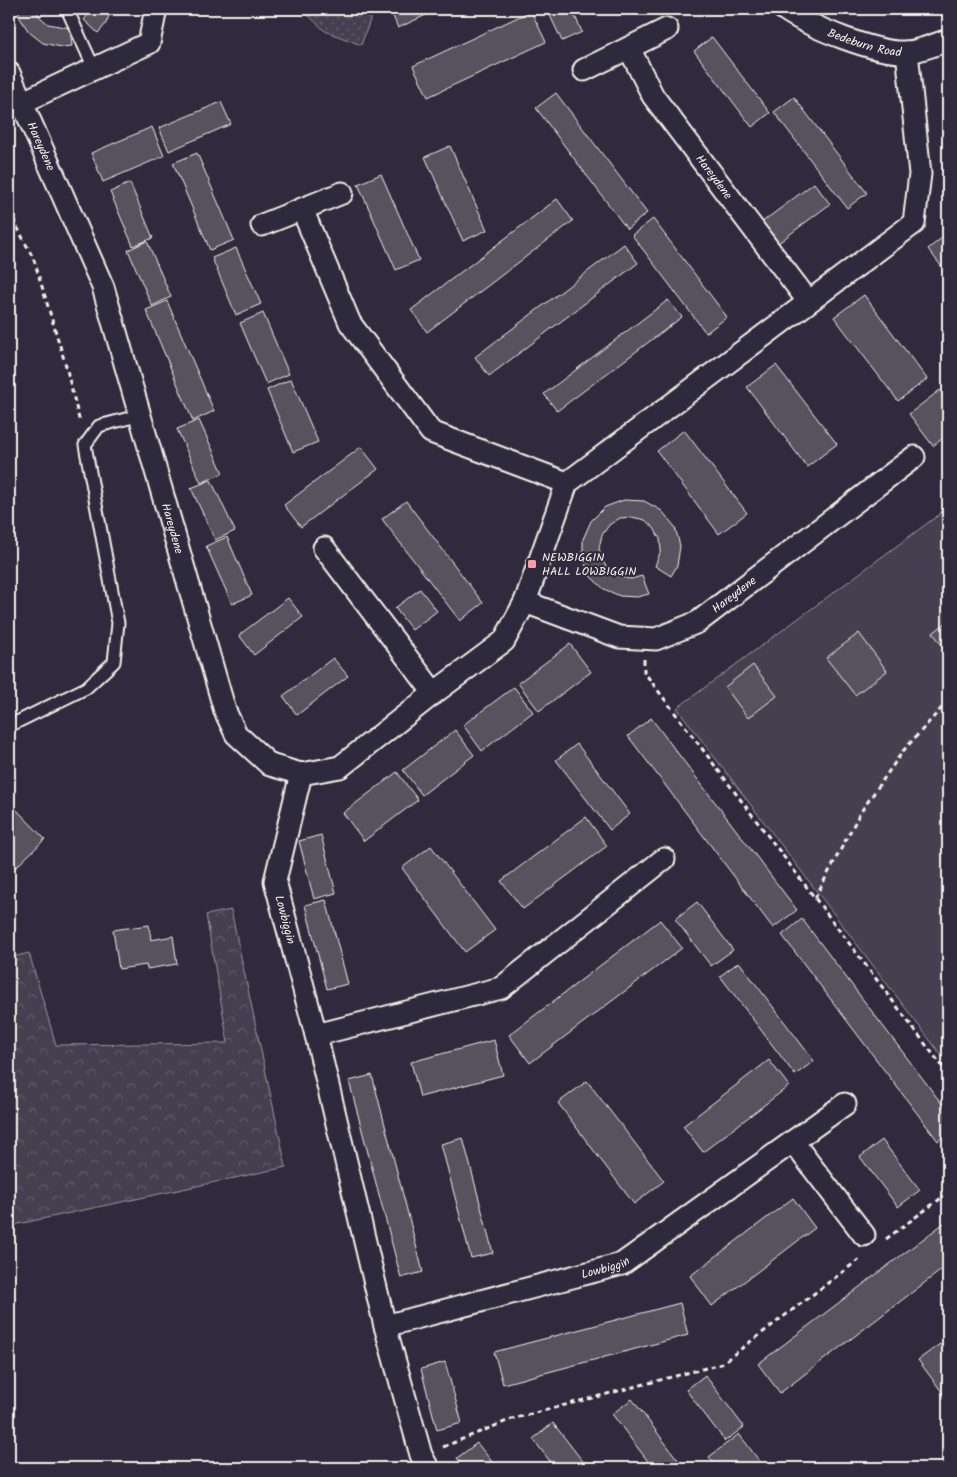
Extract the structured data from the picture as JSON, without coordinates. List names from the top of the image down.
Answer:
{
  "streets": {
    "street": ["Bedeburn Road", "Hareydene", "Lowbiggin"]
  },
  "crossings": [
    ["Hareydene", "Lowbiggin"]
  ],
  "places": {
    "transit": ["NEWBIGGIN HALL LOWBIGGIN"]
  }
}
